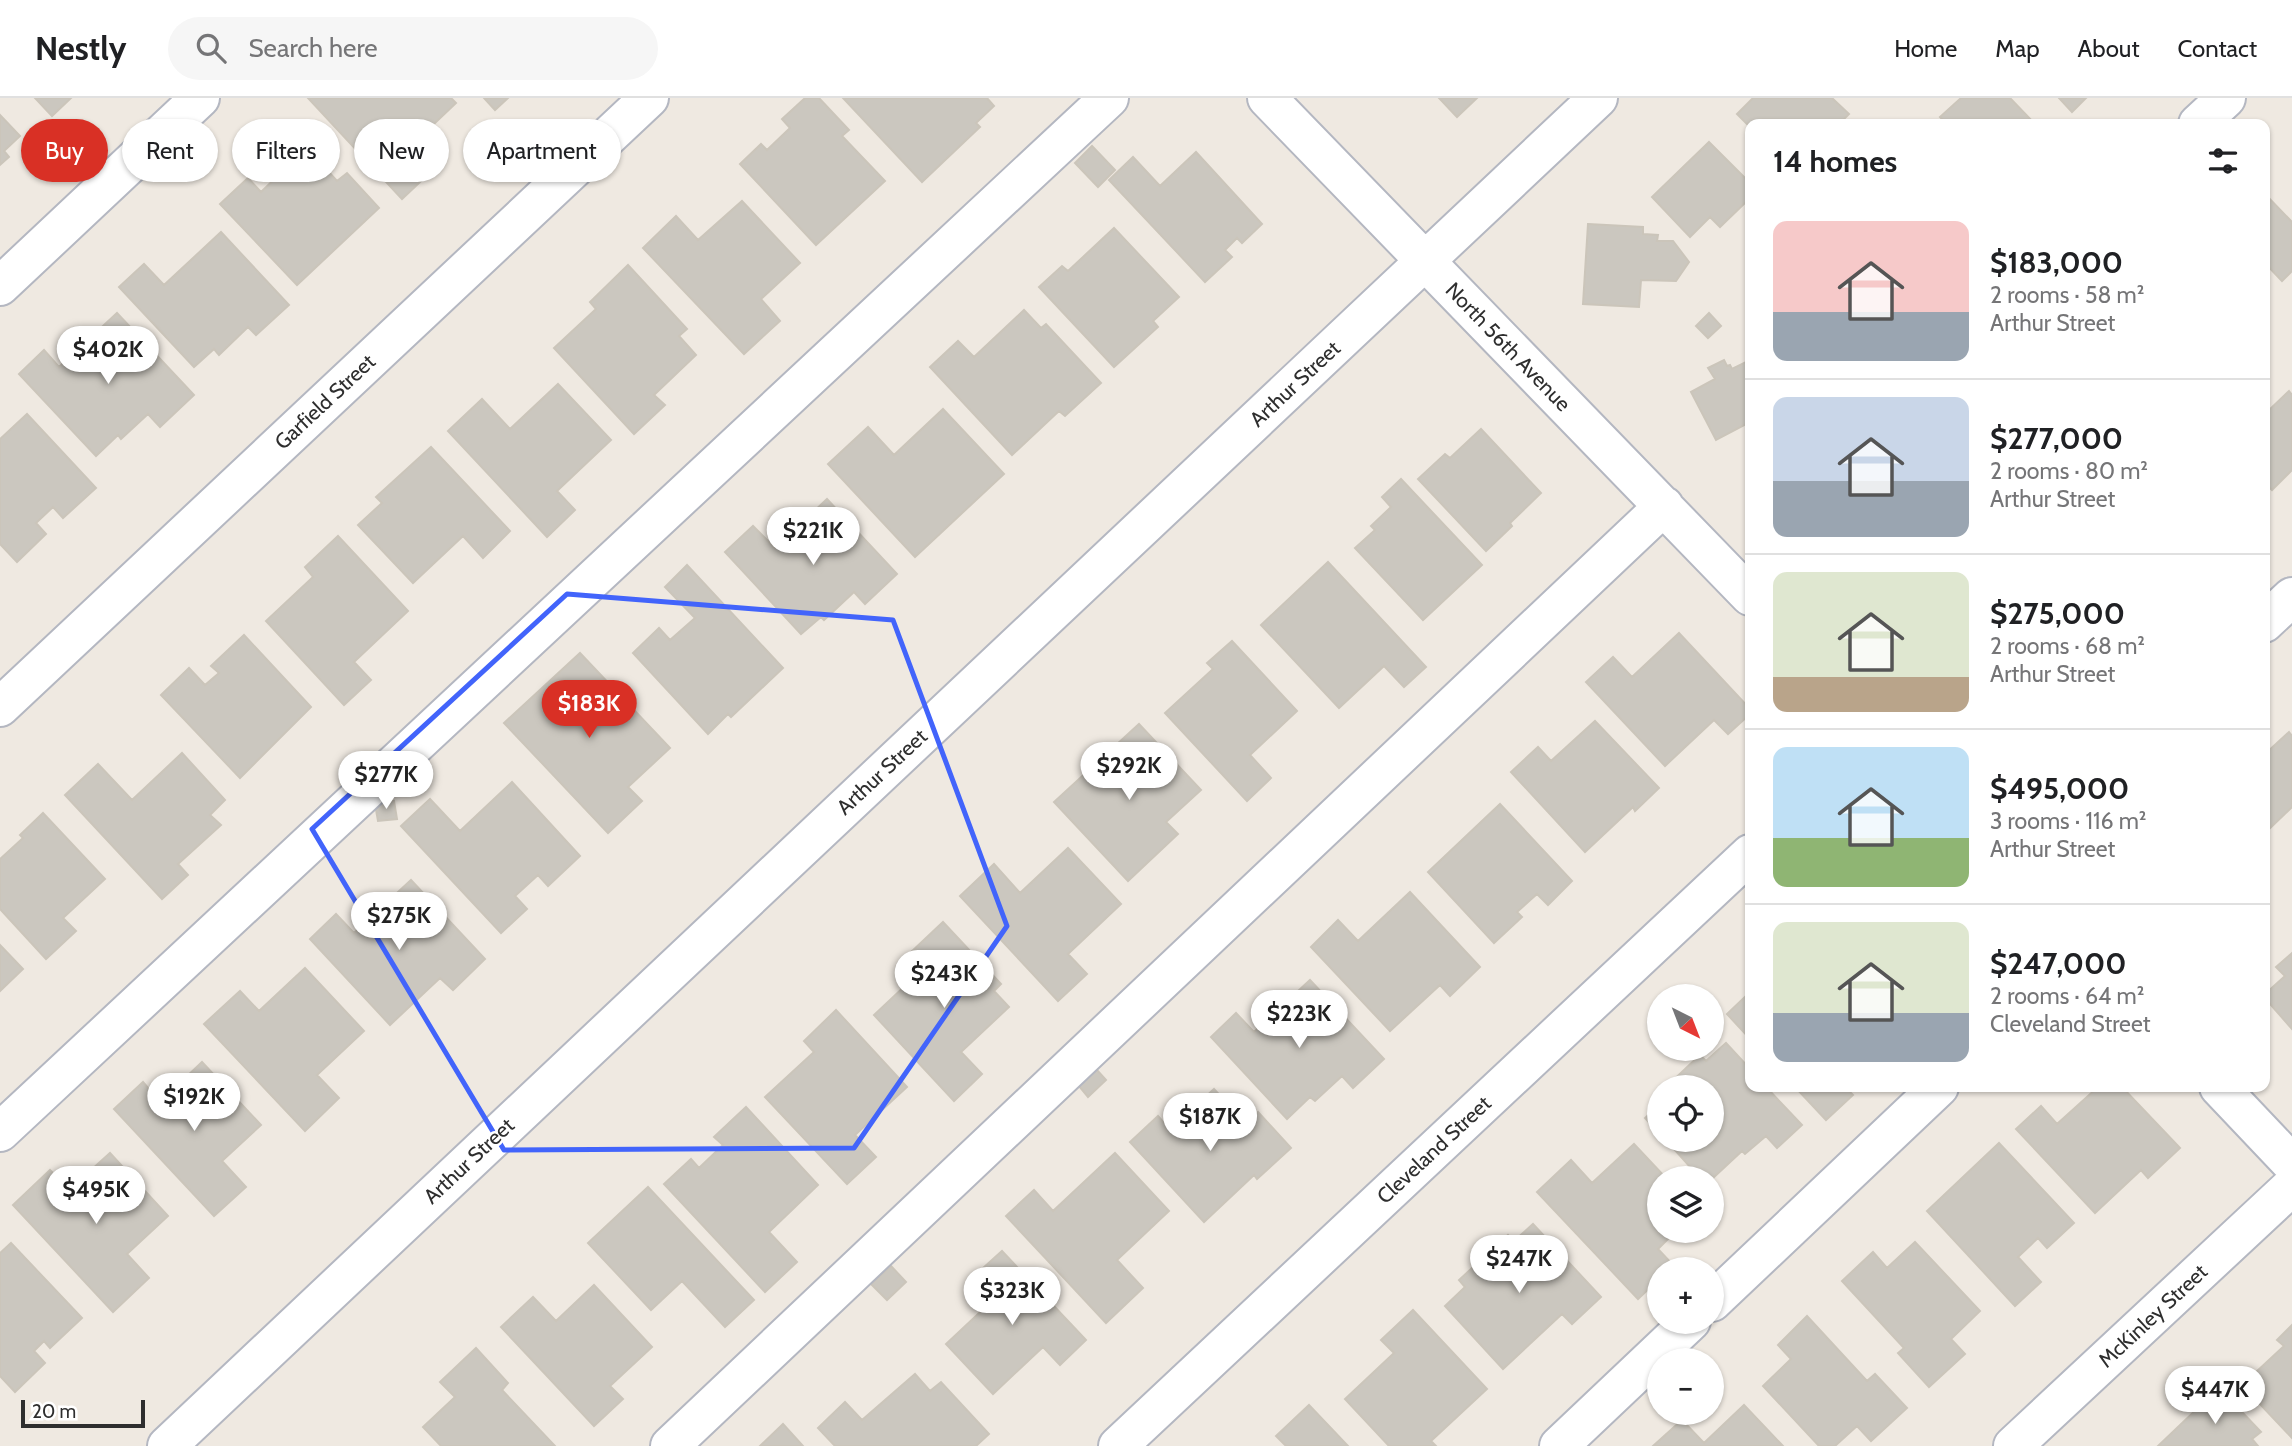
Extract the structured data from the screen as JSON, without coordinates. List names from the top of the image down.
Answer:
{
  "streets": {
    "street": [
      "North 56th Avenue",
      "Arthur Street",
      "Garfield Street",
      "Cleveland Street",
      "McKinley Street"
    ]
  },
  "crossings": [
    ["North 56th Avenue", "Arthur Street"]
  ],
  "scale_bar": "20 m",
  "north": "bottom right",
  "page": {
    "header": "Nestly",
    "search": "Search here",
    "nav": [
      "Home",
      "Map",
      "About",
      "Contact"
    ],
    "chip": [
      "Buy",
      "Rent",
      "Filters",
      "New",
      "Apartment"
    ],
    "heading": "14 homes",
    "list": [
      {
        "name": "$183,000",
        "note": "2 rooms · 58 m² · Arthur Street"
      },
      {
        "name": "$277,000",
        "note": "2 rooms · 80 m² · Arthur Street"
      },
      {
        "name": "$275,000",
        "note": "2 rooms · 68 m² · Arthur Street"
      },
      {
        "name": "$495,000",
        "note": "3 rooms · 116 m² · Arthur Street"
      },
      {
        "name": "$247,000",
        "note": "2 rooms · 64 m² · Cleveland Street"
      }
    ],
    "price": [
      "$402K",
      "$221K",
      "$183K",
      "$292K",
      "$277K",
      "$275K",
      "$243K",
      "$223K",
      "$192K",
      "$187K",
      "$495K",
      "$247K",
      "$323K",
      "$447K"
    ],
    "map_buttons": ["+", "−"],
    "scale": "20 m"
  }
}
